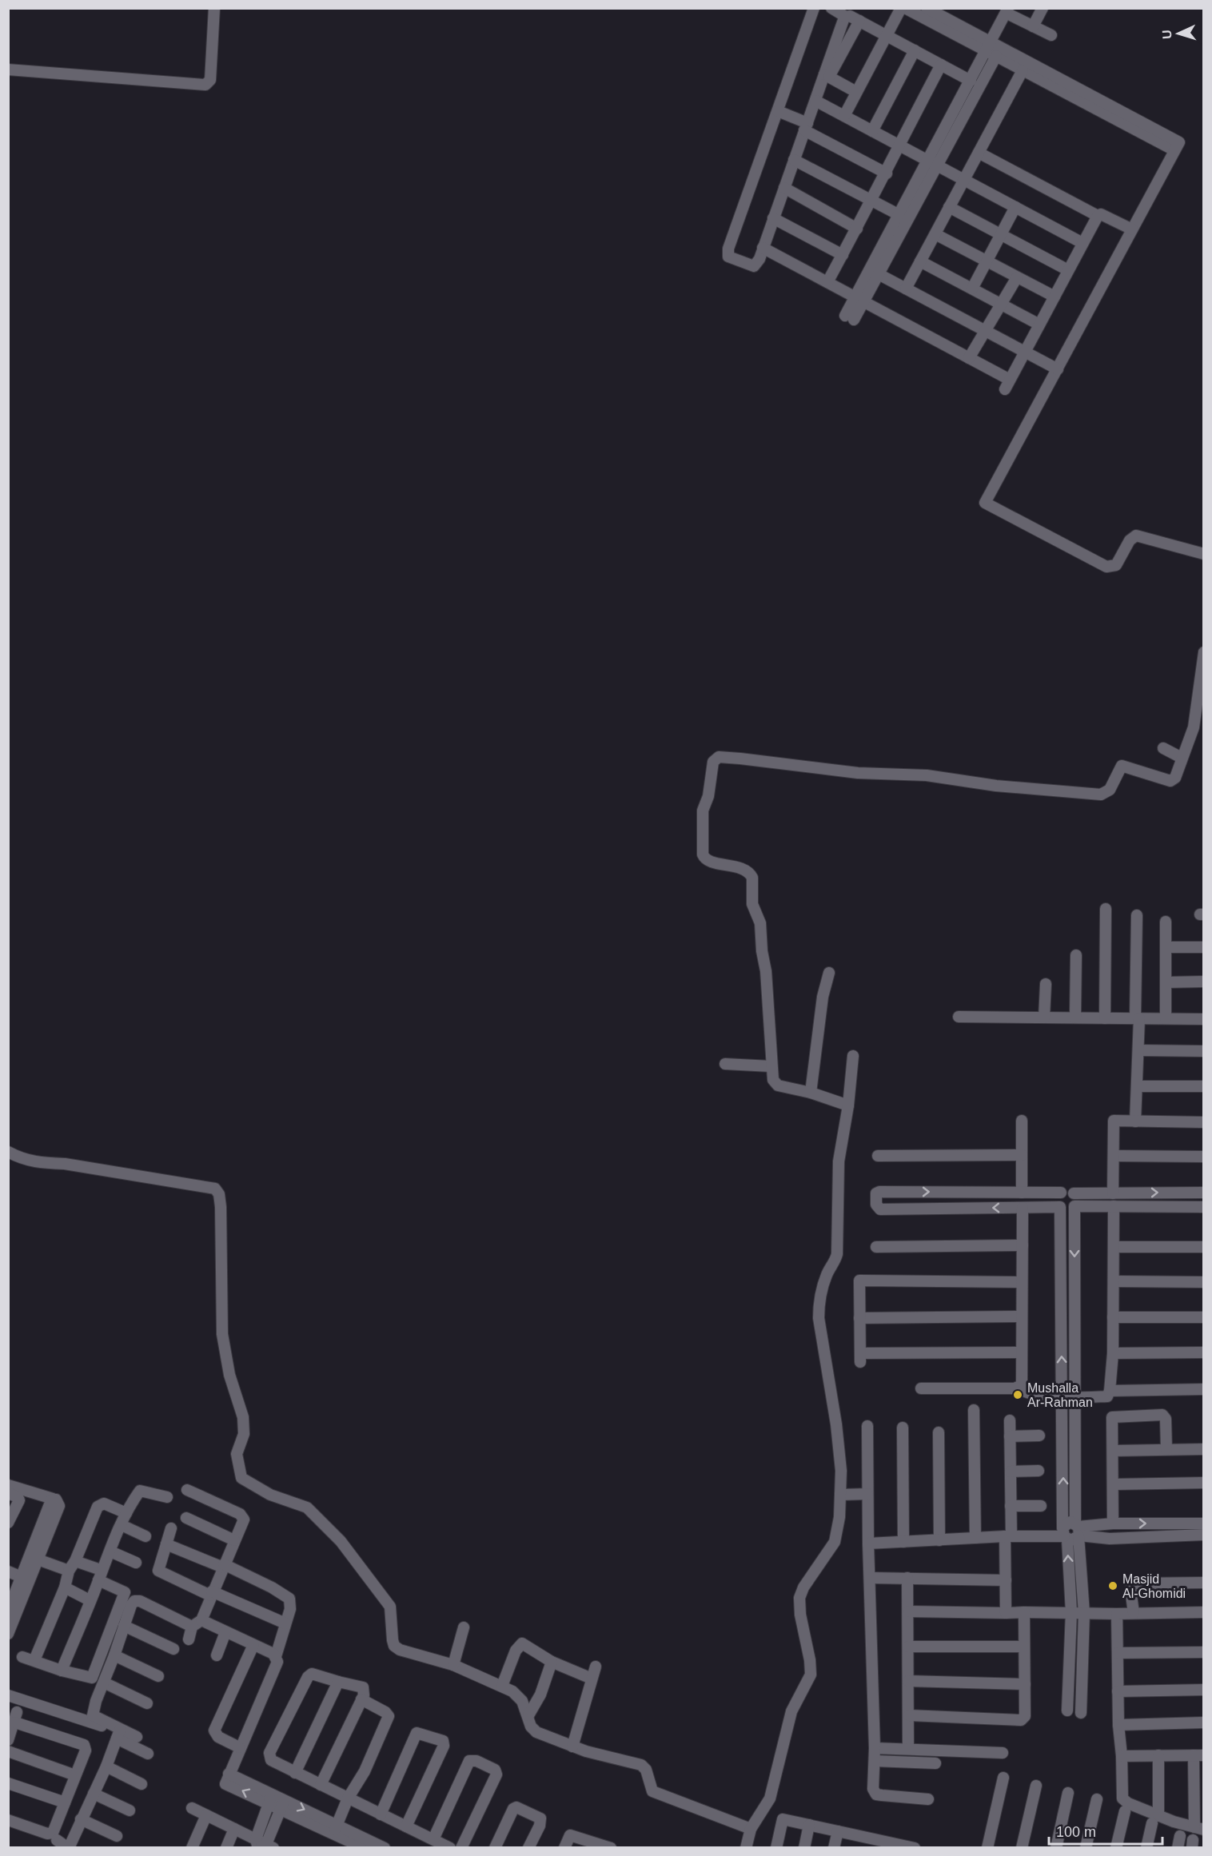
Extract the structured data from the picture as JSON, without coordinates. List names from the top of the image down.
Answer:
{
  "places": ["Mushalla Ar-Rahman", "Masjid Al-Ghomidi"],
  "scale_bar": "100 m",
  "north": "left"
}
